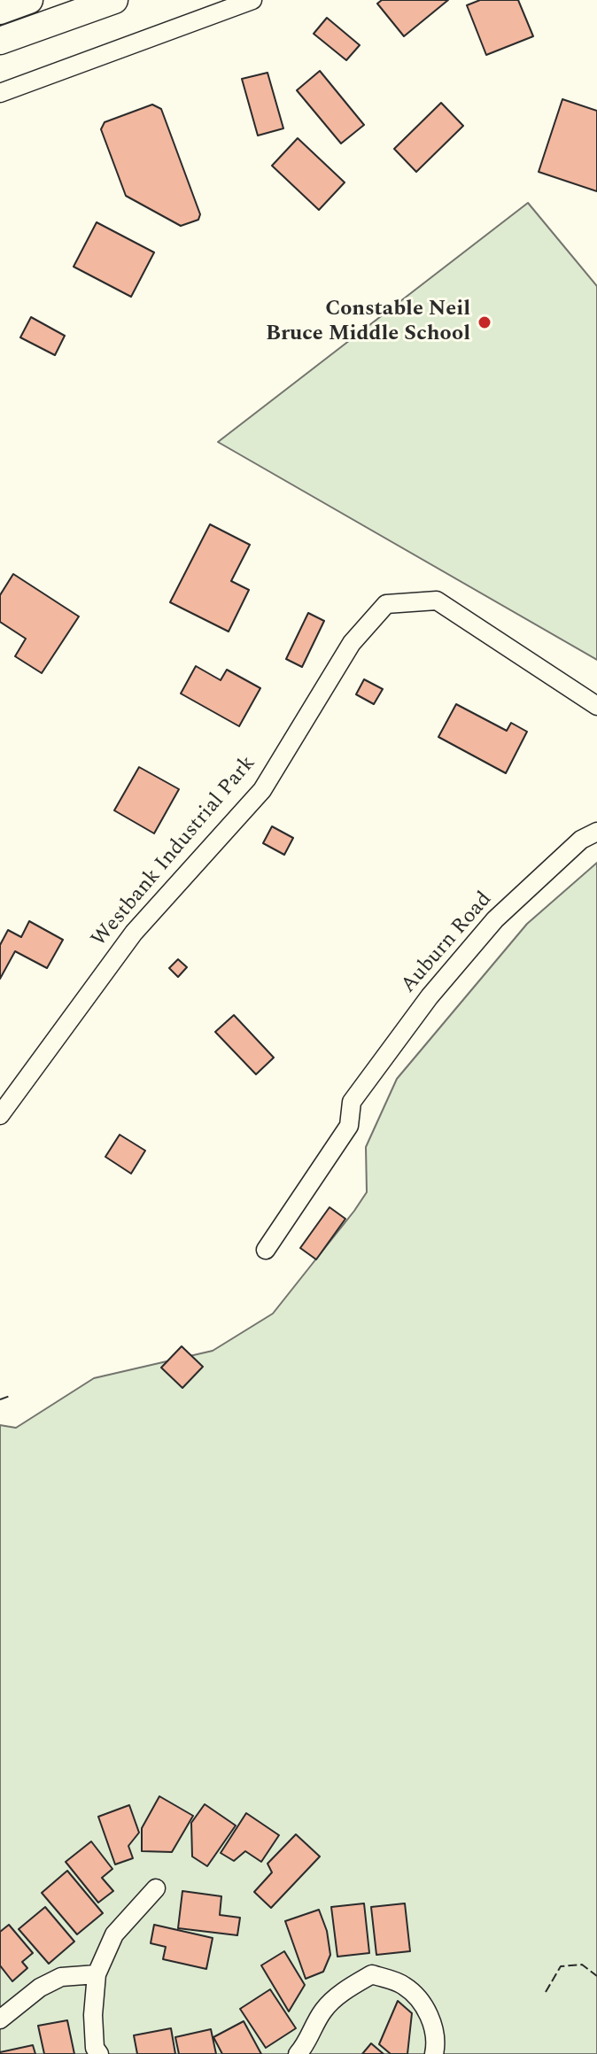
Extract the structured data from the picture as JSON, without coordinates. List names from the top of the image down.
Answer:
{
  "streets": {
    "street": ["Westbank Industrial Park", "Auburn Road"]
  },
  "places": ["Constable Neil Bruce Middle School"]
}
